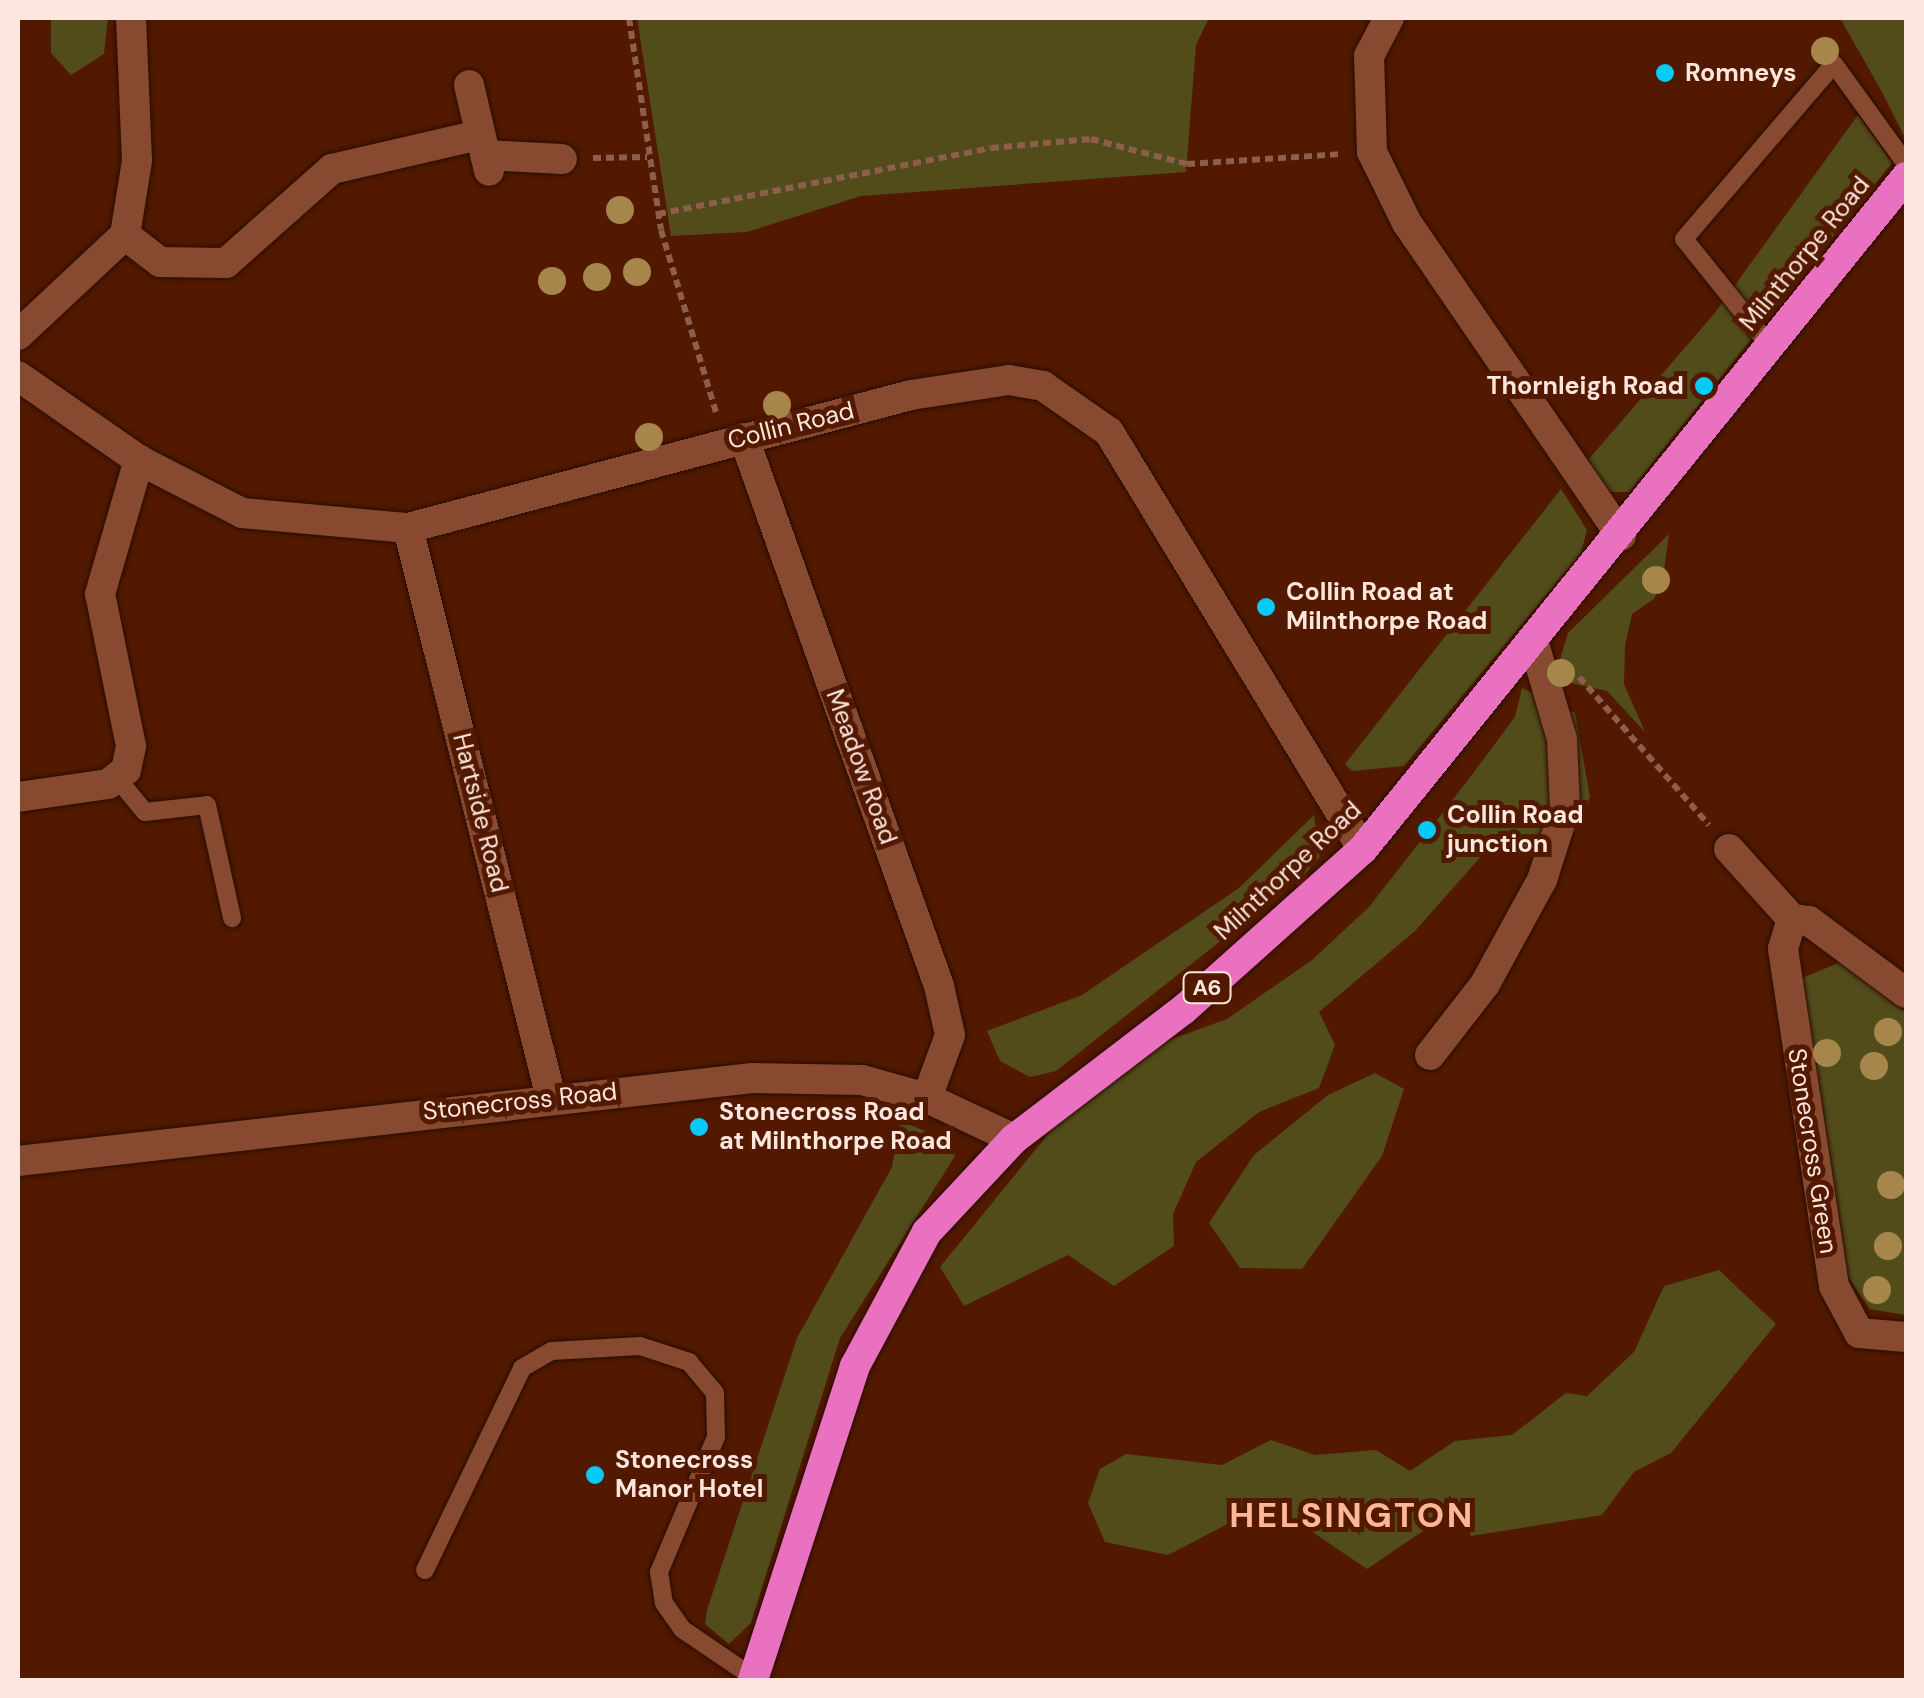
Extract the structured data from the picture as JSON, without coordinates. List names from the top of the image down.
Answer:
{
  "streets": {
    "highway": ["Milnthorpe Road", "A6"],
    "street": [
      "Collin Road",
      "Meadow Road",
      "Hartside Road",
      "Stonecross Road",
      "Stonecross Green"
    ]
  },
  "crossings": [
    ["Milnthorpe Road", "Collin Road"],
    ["Milnthorpe Road", "Stonecross Road"],
    ["Collin Road", "Meadow Road"],
    ["Collin Road", "Hartside Road"],
    ["Meadow Road", "Stonecross Road"],
    ["Hartside Road", "Stonecross Road"]
  ],
  "districts": ["HELSINGTON"],
  "places": [
    "Romneys",
    "Thornleigh Road",
    "Collin Road at Milnthorpe Road",
    "Collin Road junction",
    "Stonecross Road at Milnthorpe Road",
    "Stonecross Manor Hotel"
  ]
}
